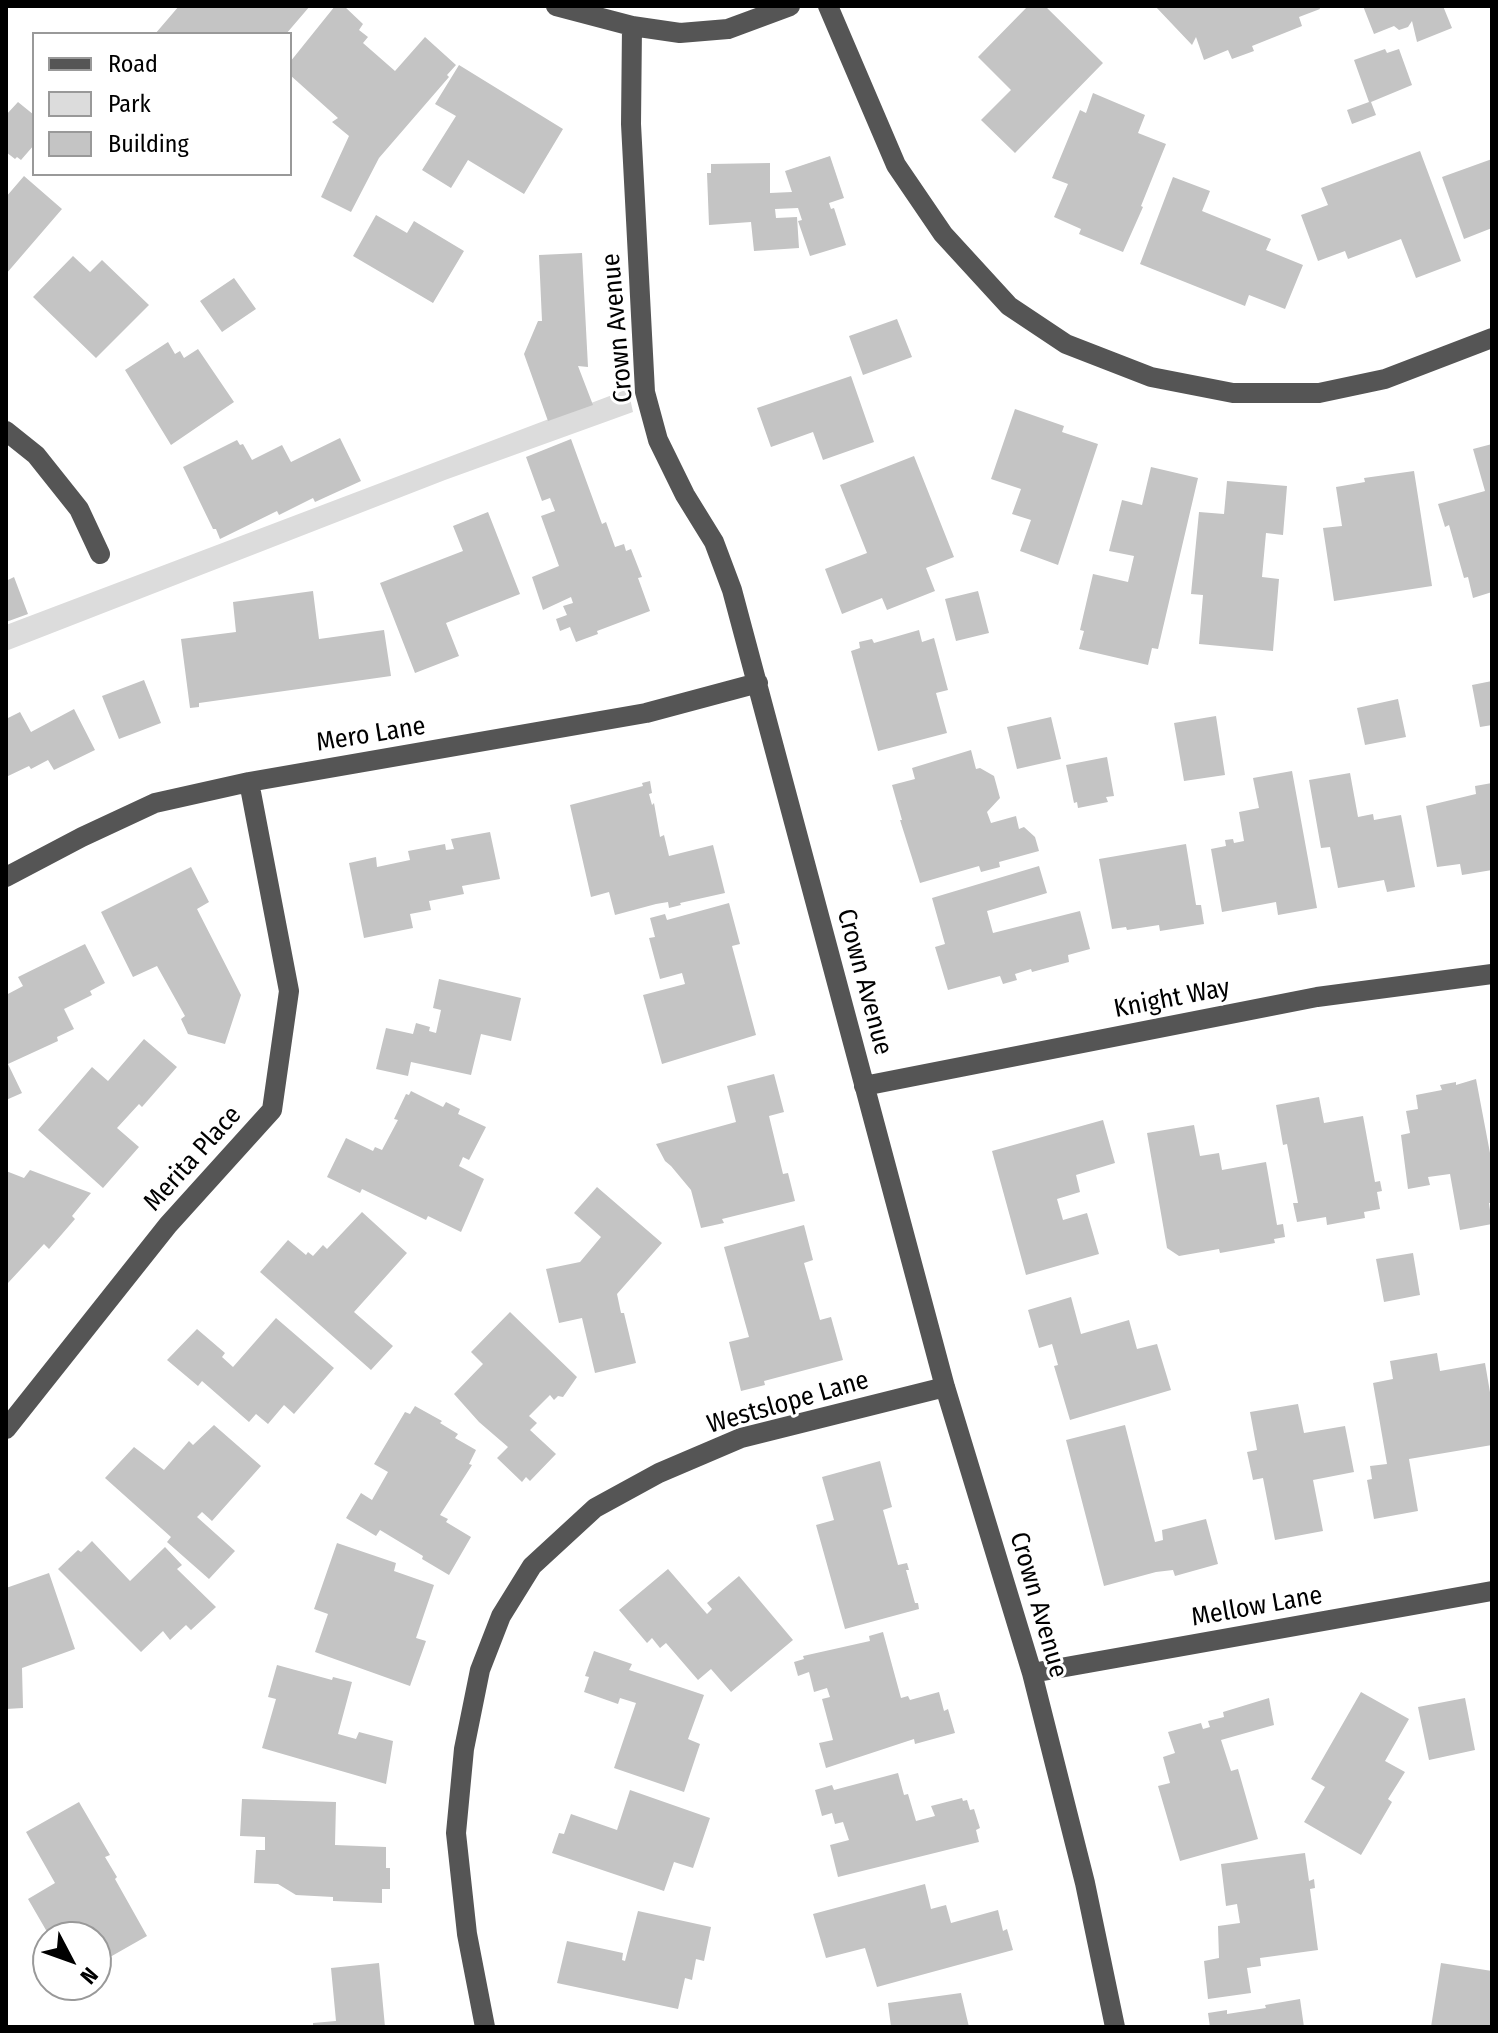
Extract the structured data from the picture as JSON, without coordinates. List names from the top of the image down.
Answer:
{
  "streets": {
    "street": [
      "Crown Avenue",
      "Mero Lane",
      "Knight Way",
      "Merita Place",
      "Westslope Lane",
      "Mellow Lane"
    ]
  },
  "crossings": [
    ["Crown Avenue", "Mero Lane"],
    ["Crown Avenue", "Knight Way"],
    ["Crown Avenue", "Westslope Lane"],
    ["Crown Avenue", "Mellow Lane"],
    ["Mero Lane", "Merita Place"]
  ],
  "legend": ["Road", "Park", "Building"],
  "north": "bottom right"
}
